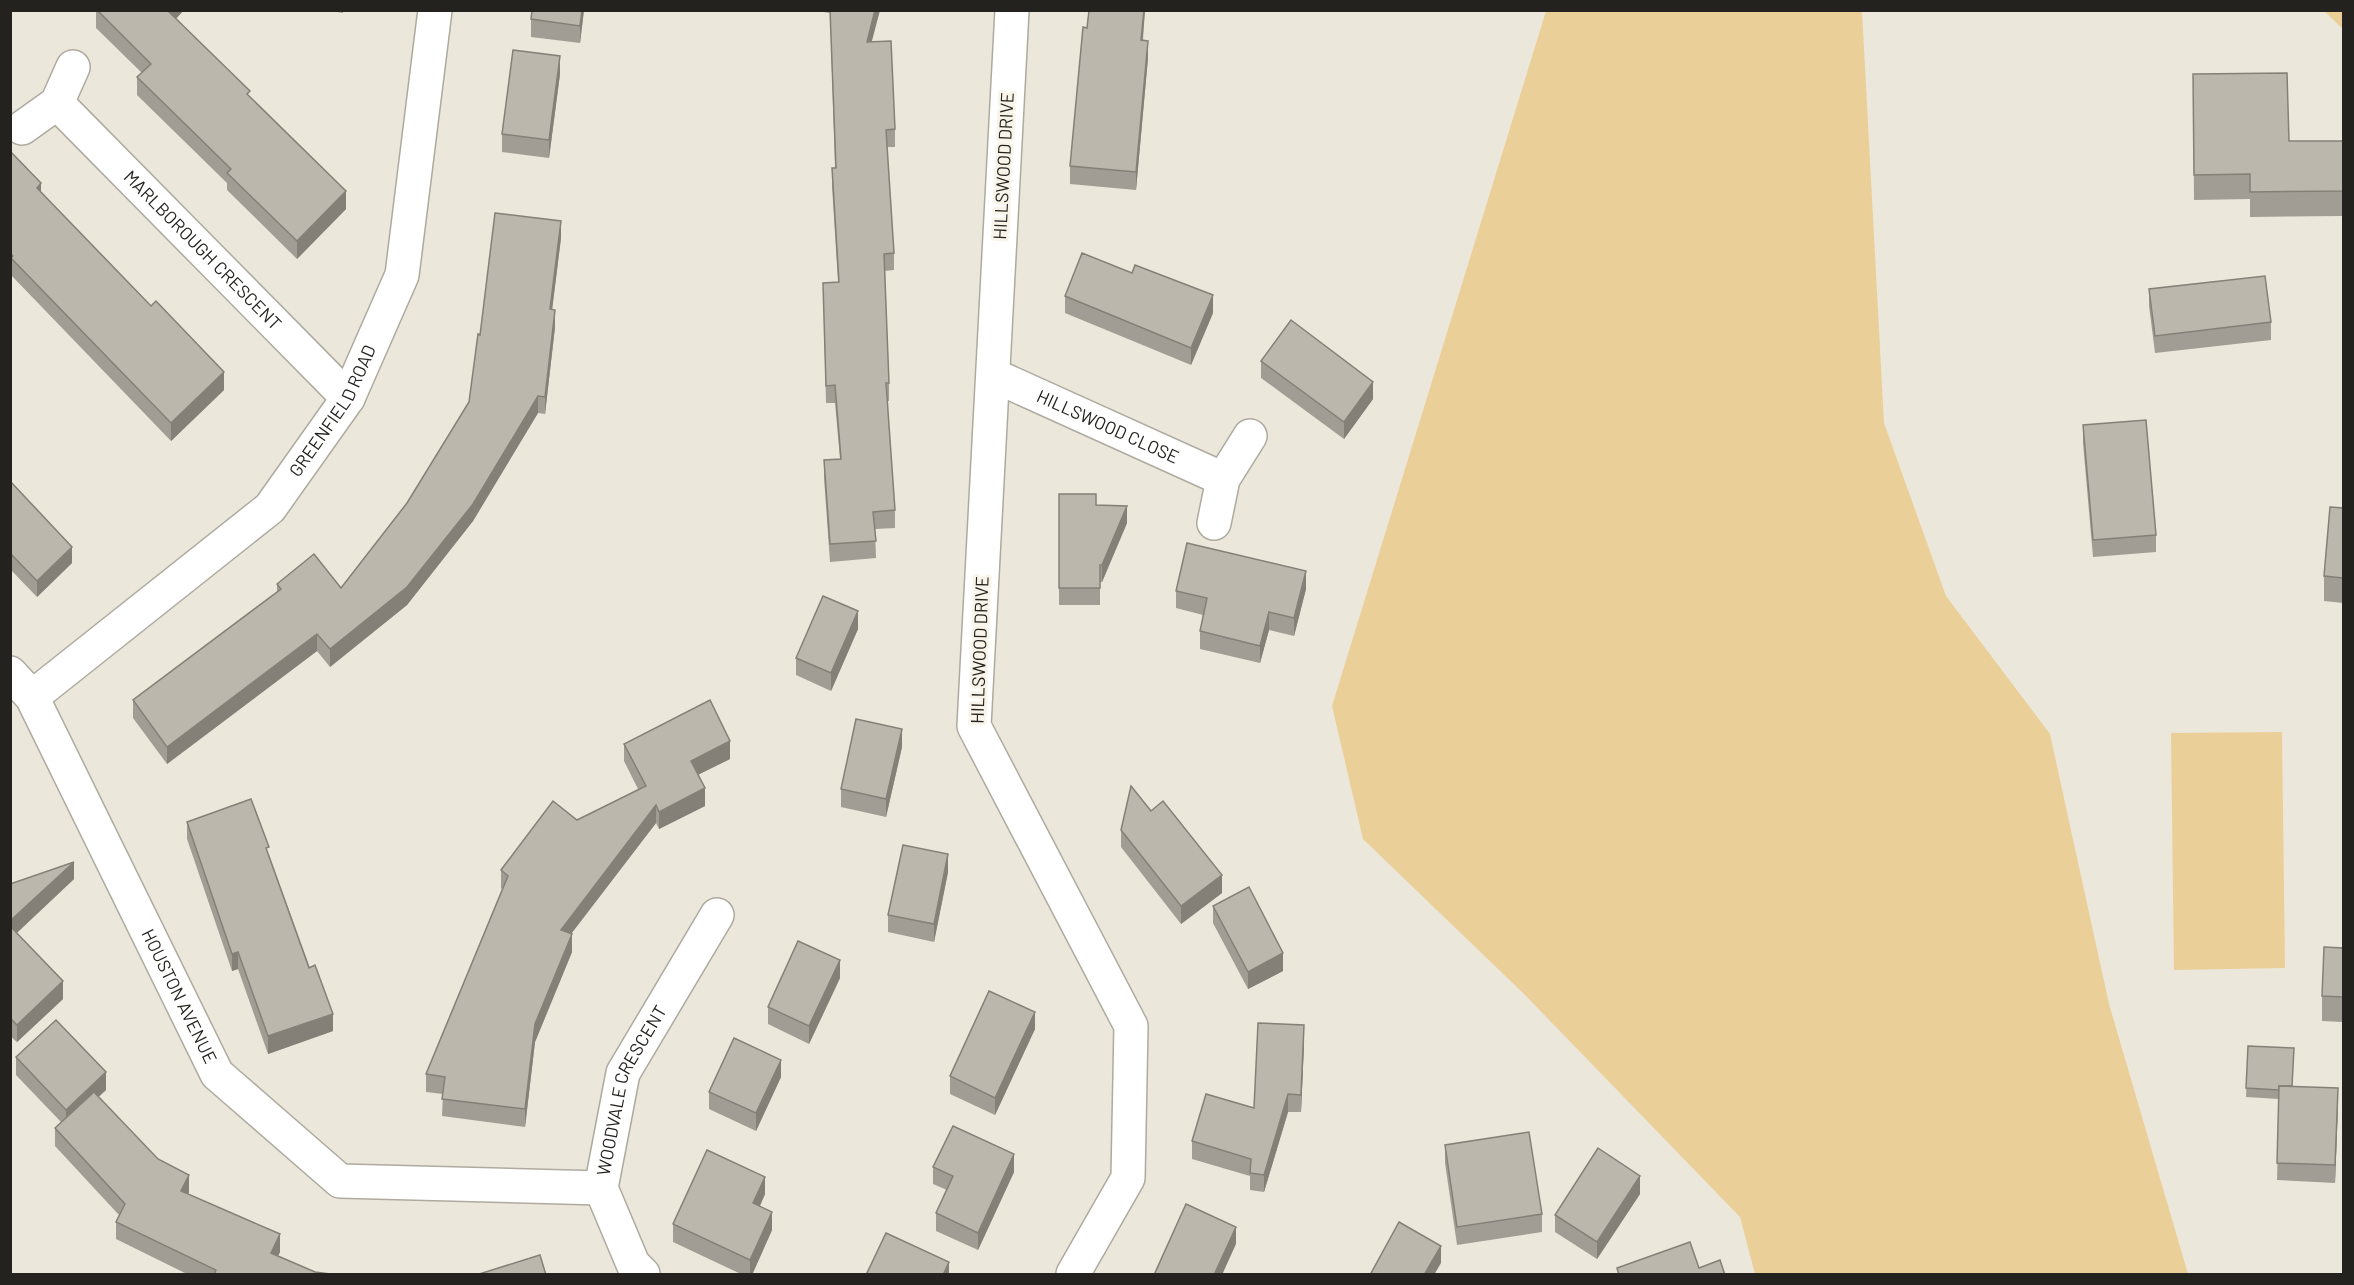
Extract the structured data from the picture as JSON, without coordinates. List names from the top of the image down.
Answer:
{
  "streets": {
    "street": [
      "HILLSWOOD DRIVE",
      "MARLBOROUGH CRESCENT",
      "GREENFIELD ROAD",
      "HILLSWOOD CLOSE",
      "HOUSTON AVENUE",
      "WOODVALE CRESCENT"
    ]
  },
  "crossings": [
    ["HILLSWOOD DRIVE", "HILLSWOOD CLOSE"],
    ["MARLBOROUGH CRESCENT", "GREENFIELD ROAD"],
    ["GREENFIELD ROAD", "HOUSTON AVENUE"],
    ["HOUSTON AVENUE", "WOODVALE CRESCENT"]
  ]
}
